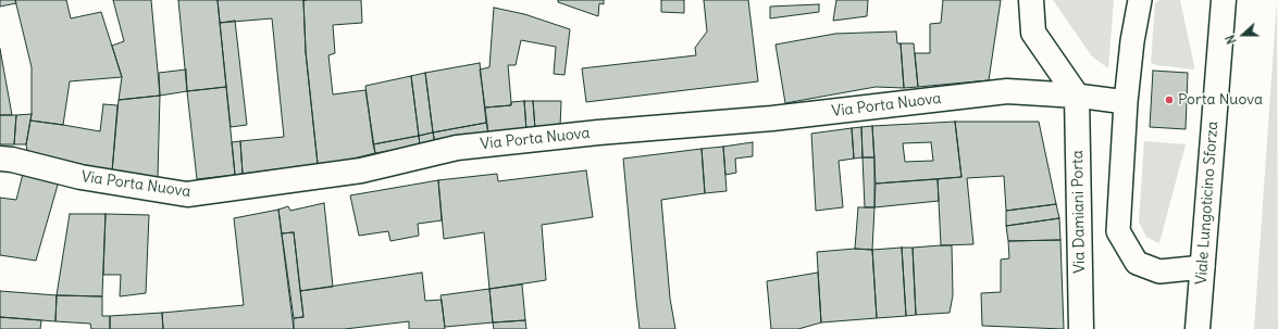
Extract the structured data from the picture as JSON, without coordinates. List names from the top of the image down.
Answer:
{
  "streets": {
    "street": ["Via Porta Nuova", "Viale Lungoticino Sforza", "Via Damiani Porta"]
  },
  "crossings": [
    ["Via Porta Nuova", "Via Damiani Porta"]
  ],
  "places": ["Porta Nuova"],
  "north": "left"
}
